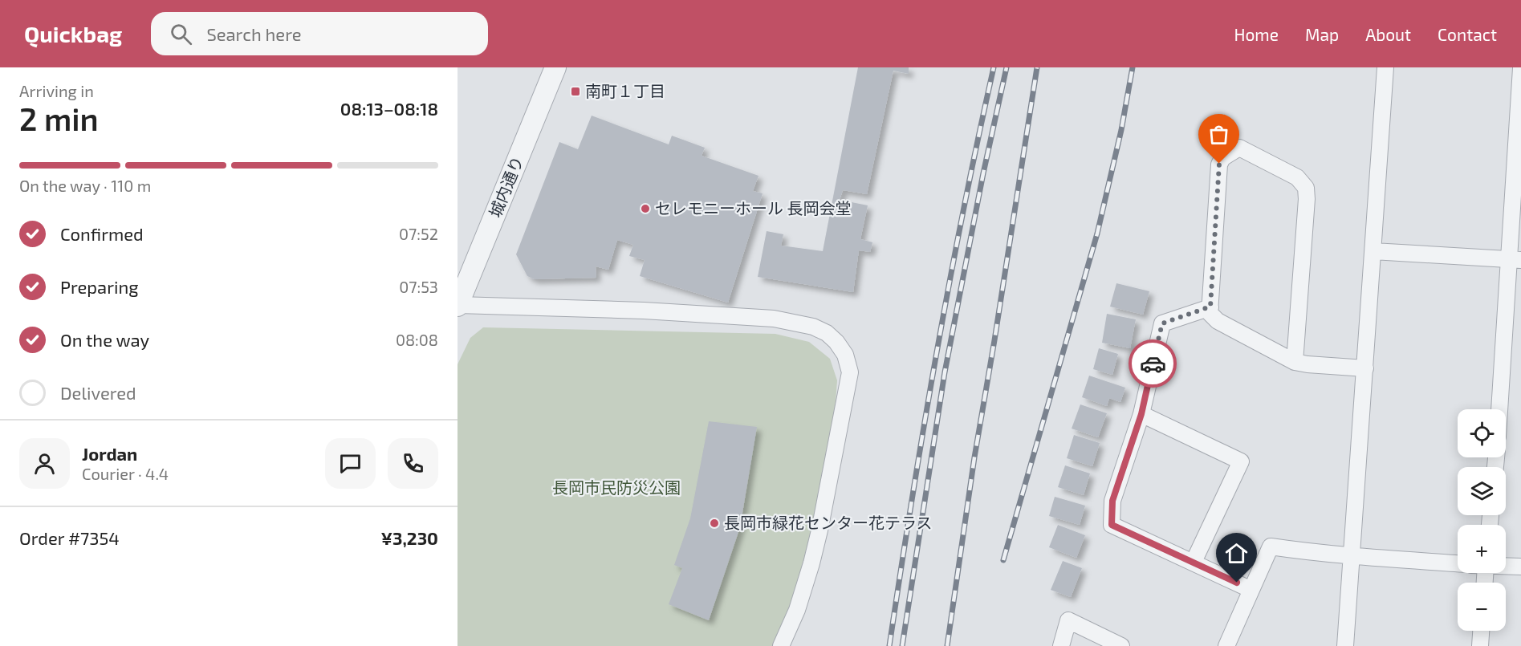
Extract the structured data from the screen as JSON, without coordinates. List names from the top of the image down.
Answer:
{
  "streets": {
    "street": ["城内通り"]
  },
  "parks": ["長岡市民防災公園"],
  "places": {
    "transit": ["南町１丁目"],
    "other": ["セレモニーホール 長岡会堂", "長岡市緑花センター花テラス"]
  },
  "page": {
    "header": "Quickbag",
    "search": "Search here",
    "nav": [
      "Home",
      "Map",
      "About",
      "Contact"
    ],
    "heading": ["2 min", "Arriving in", "08:13–08:18"],
    "panel": [
      "Jordan",
      "Courier · 4.4",
      "Order #7354",
      "¥3,230"
    ],
    "bar": "On the way · 110 m",
    "list": [
      ["Confirmed", "07:52"],
      ["Preparing", "07:53"],
      ["On the way", "08:08"],
      "Delivered"
    ],
    "map_buttons": ["+", "−"]
  }
}
